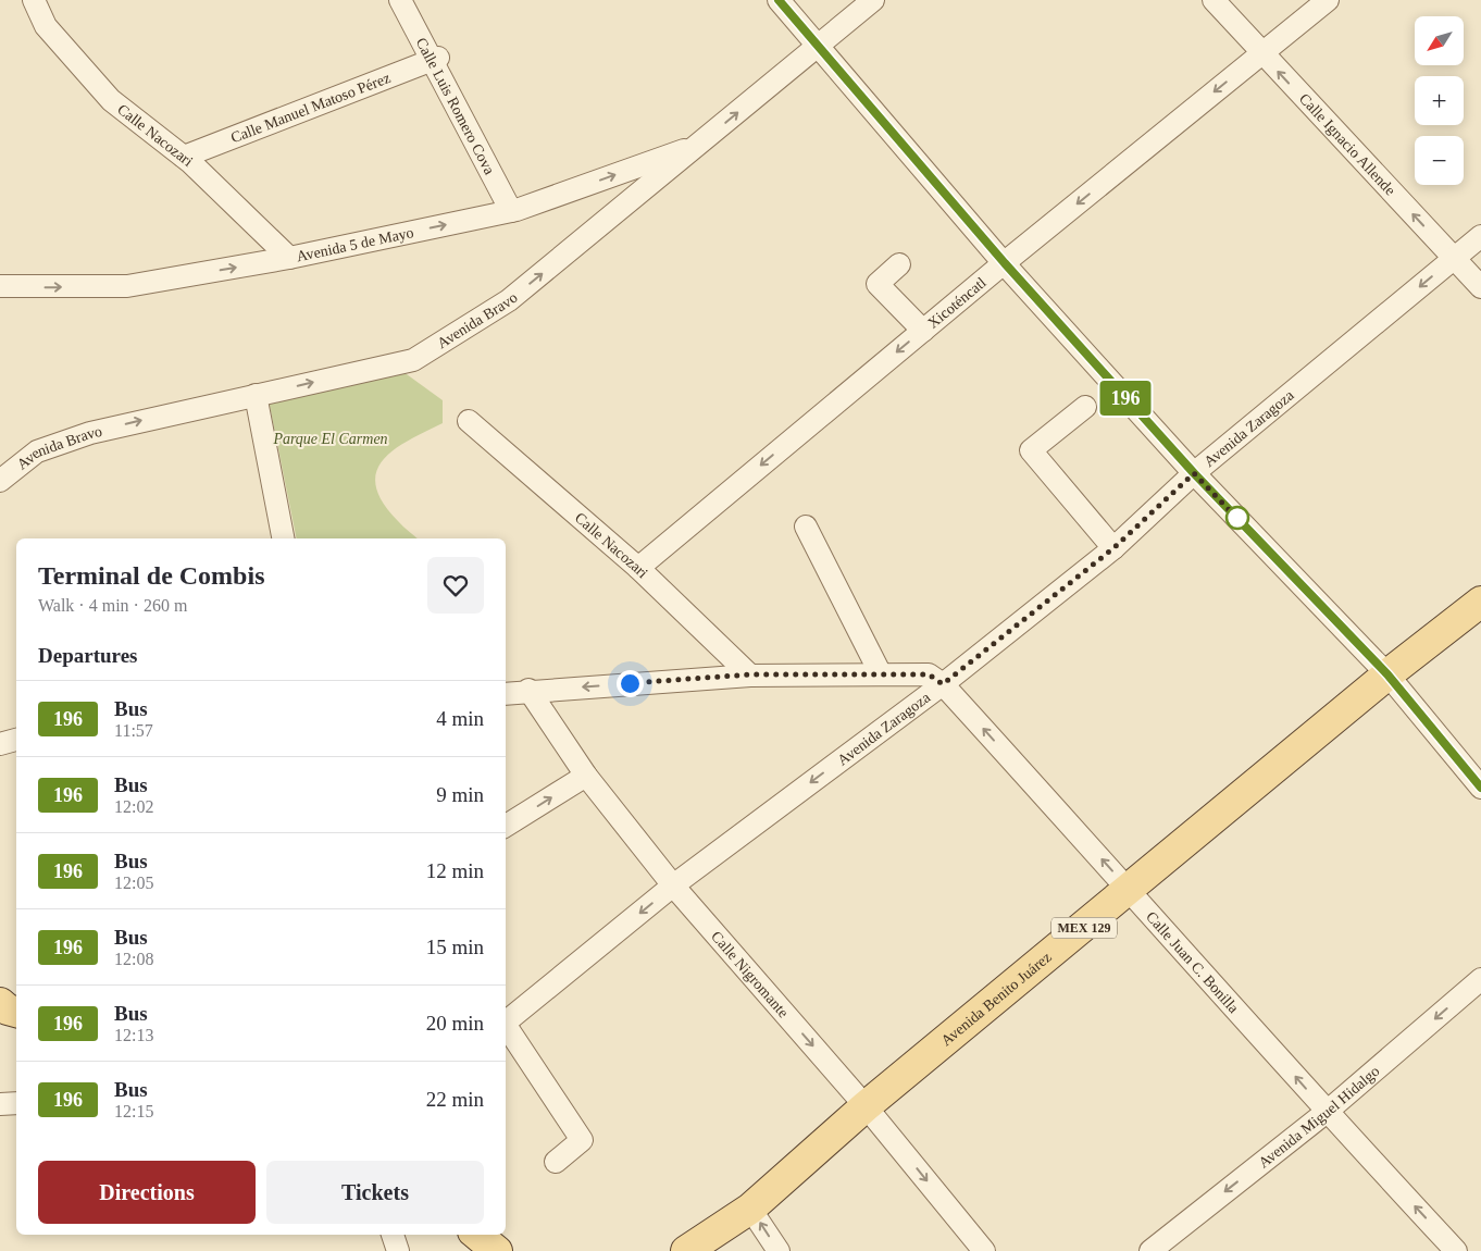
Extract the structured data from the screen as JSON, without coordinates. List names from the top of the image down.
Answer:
{
  "streets": {
    "main road": ["MEX 129", "Avenida Benito Juárez"],
    "street": [
      "Calle Luis Romero Cova",
      "Calle Manuel Matoso Pérez",
      "Calle Nacozari",
      "Calle Ignacio Allende",
      "Avenida 5 de Mayo",
      "Xicoténcatl",
      "Avenida Bravo",
      "Avenida Zaragoza",
      "Calle Juan C. Bonilla",
      "Calle Nigromante",
      "Avenida Miguel Hidalgo"
    ]
  },
  "crossings": [
    ["Calle Luis Romero Cova", "Calle Manuel Matoso Pérez"],
    ["Calle Luis Romero Cova", "Avenida 5 de Mayo"],
    ["Calle Manuel Matoso Pérez", "Calle Nacozari"],
    ["Calle Nacozari", "Avenida 5 de Mayo"],
    ["Calle Nacozari", "Xicoténcatl"],
    ["Calle Ignacio Allende", "Xicoténcatl"],
    ["Calle Ignacio Allende", "Avenida Zaragoza"],
    ["Avenida 5 de Mayo", "Avenida Bravo"],
    ["Avenida Zaragoza", "Calle Juan C. Bonilla"],
    ["Avenida Zaragoza", "Calle Nigromante"],
    ["Calle Juan C. Bonilla", "Avenida Benito Juárez"],
    ["Calle Juan C. Bonilla", "Avenida Miguel Hidalgo"],
    ["Calle Nigromante", "Avenida Benito Juárez"]
  ],
  "one_way": [
    "Calle Ignacio Allende",
    "Avenida 5 de Mayo",
    "Xicoténcatl",
    "Avenida Bravo",
    "Avenida Zaragoza",
    "Calle Juan C. Bonilla",
    "Calle Nigromante",
    "Avenida Miguel Hidalgo"
  ],
  "parks": ["Parque El Carmen"],
  "lines": ["bus line 196"],
  "north": "bottom left",
  "page": {
    "on_map": "196",
    "map_buttons": ["+", "−"],
    "heading": [
      ["Terminal de Combis", "Walk · 4 min · 260 m"],
      "Departures"
    ],
    "list": [
      {
        "mark": "196",
        "name": "Bus",
        "note": "11:57",
        "value": "4 min"
      },
      {
        "mark": "196",
        "name": "Bus",
        "note": "12:02",
        "value": "9 min"
      },
      {
        "mark": "196",
        "name": "Bus",
        "note": "12:05",
        "value": "12 min"
      },
      {
        "mark": "196",
        "name": "Bus",
        "note": "12:08",
        "value": "15 min"
      },
      {
        "mark": "196",
        "name": "Bus",
        "note": "12:13",
        "value": "20 min"
      },
      {
        "mark": "196",
        "name": "Bus",
        "note": "12:15",
        "value": "22 min"
      }
    ],
    "buttons": ["Directions", "Tickets"]
  }
}
